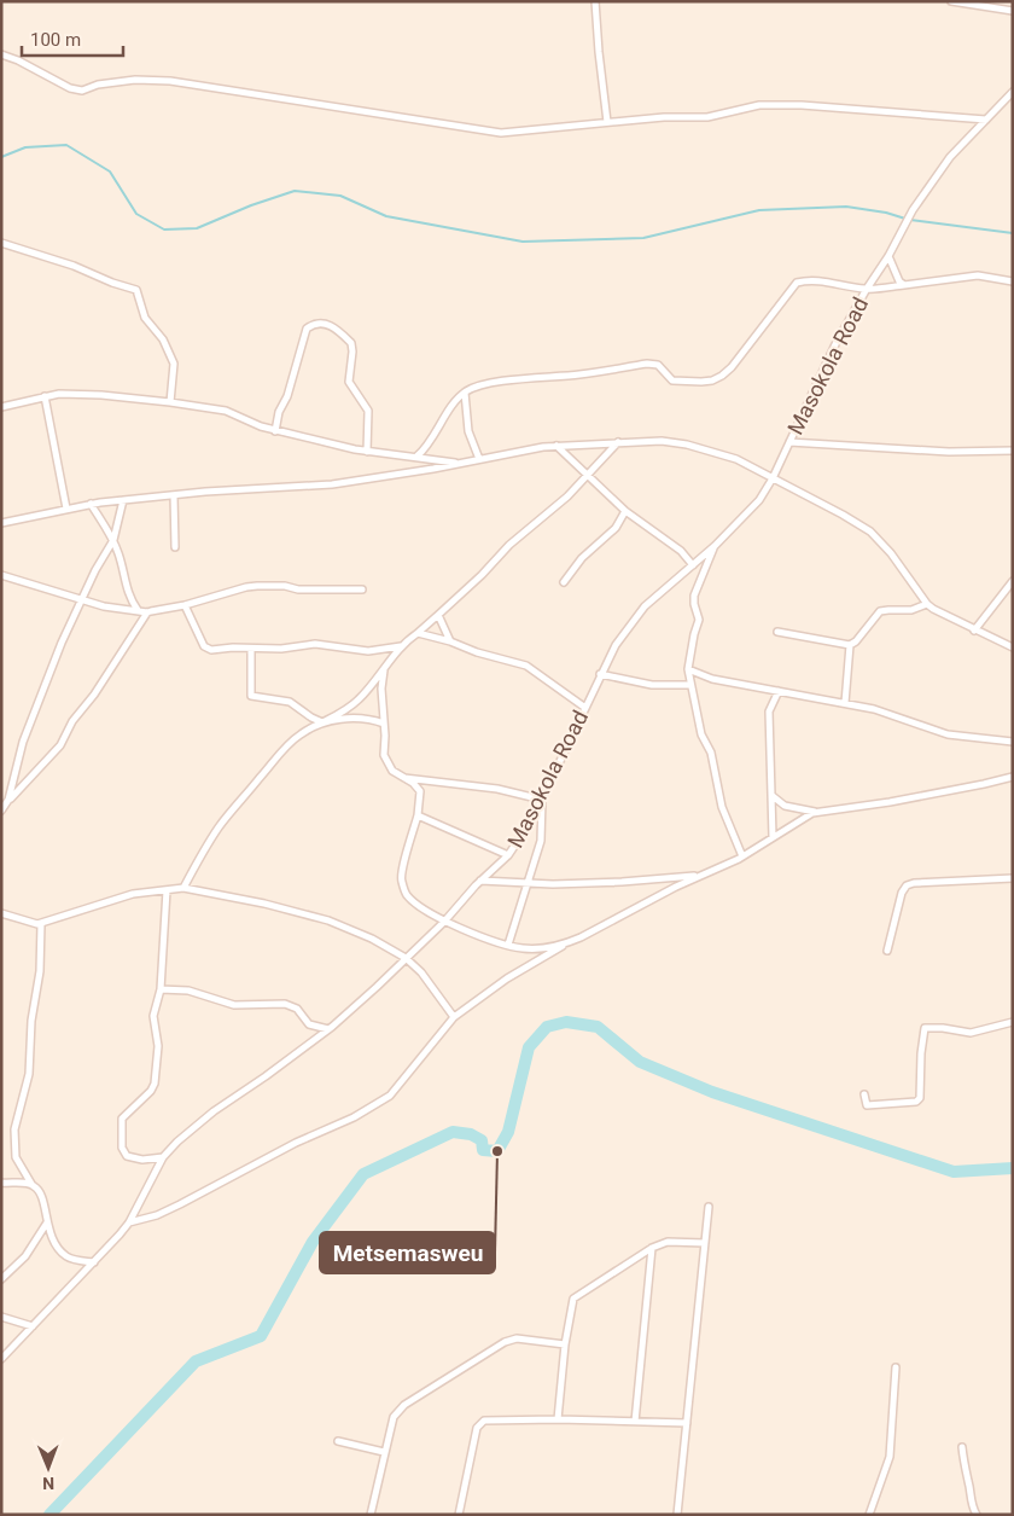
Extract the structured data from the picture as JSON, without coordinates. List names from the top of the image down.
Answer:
{
  "streets": {
    "street": ["Masokola Road"]
  },
  "places": ["Metsemasweu"],
  "scale_bar": "100 m",
  "north": "bottom"
}
